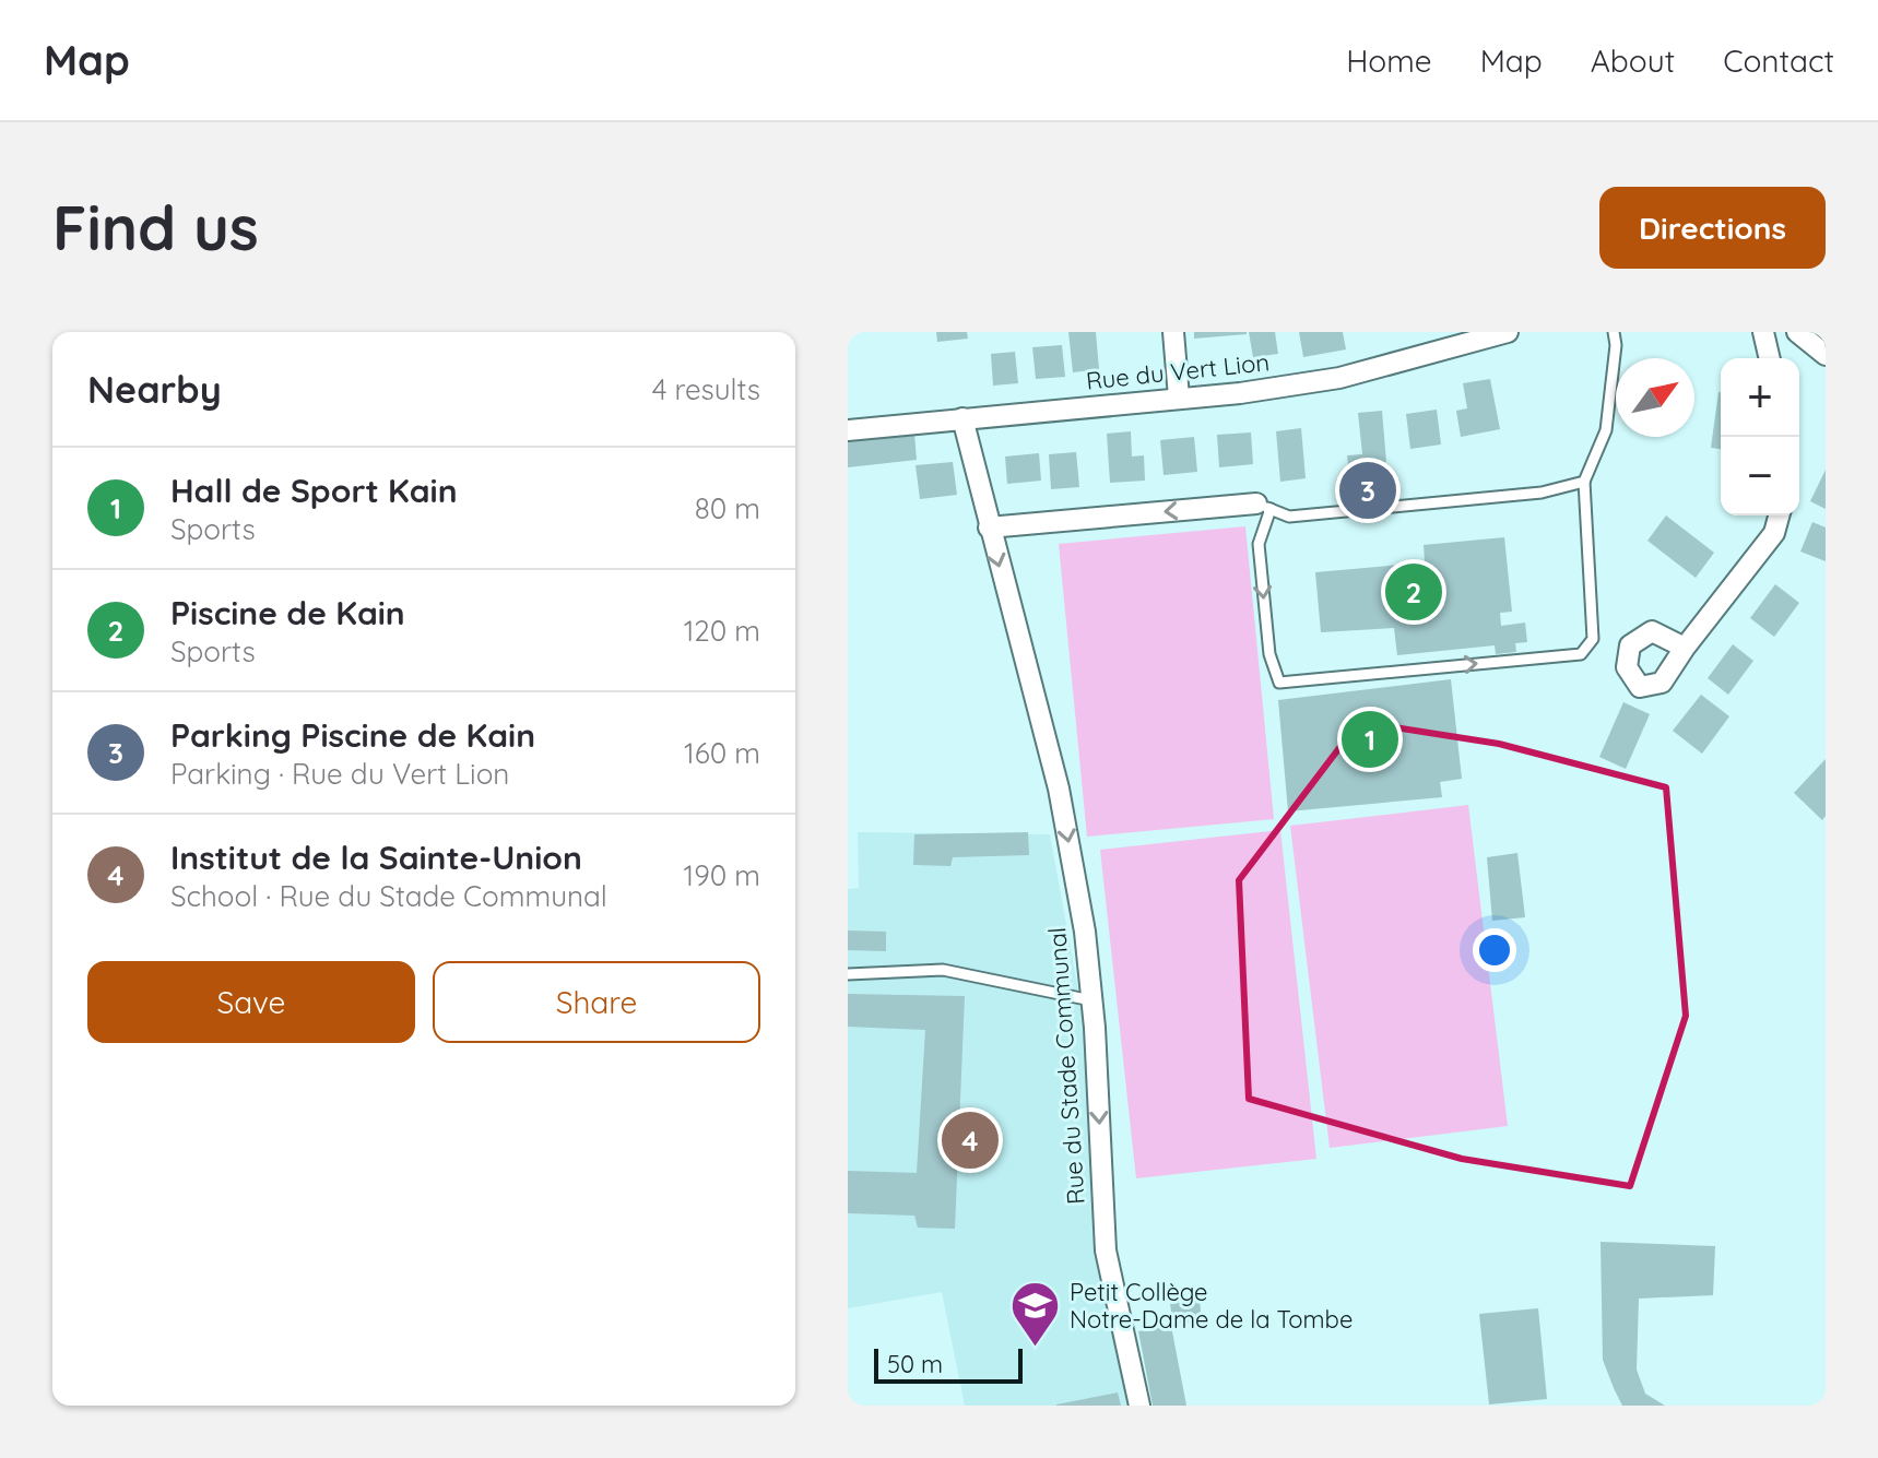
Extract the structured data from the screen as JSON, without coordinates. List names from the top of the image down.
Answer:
{
  "streets": {
    "street": ["Rue du Vert Lion", "Rue du Stade Communal"]
  },
  "crossings": [
    ["Rue du Vert Lion", "Rue du Stade Communal"]
  ],
  "one_way": ["Rue du Stade Communal"],
  "places": {
    "school or university": ["Petit Collège Notre-Dame de la Tombe"]
  },
  "scale_bar": "50 m",
  "north": "top right",
  "page": {
    "header": "Map",
    "nav": [
      "Home",
      "Map",
      "About",
      "Contact"
    ],
    "buttons": [
      "Directions",
      ["Save", "Share"]
    ],
    "title": "Find us",
    "heading": ["Nearby", "4 results"],
    "map_buttons": ["+", "−"],
    "list": [
      {
        "mark": "1",
        "name": "Hall de Sport Kain",
        "note": "Sports",
        "value": "80 m"
      },
      {
        "mark": "2",
        "name": "Piscine de Kain",
        "note": "Sports",
        "value": "120 m"
      },
      {
        "mark": "3",
        "name": "Parking Piscine de Kain",
        "note": "Parking · Rue du Vert Lion",
        "value": "160 m"
      },
      {
        "mark": "4",
        "name": "Institut de la Sainte-Union",
        "note": "School · Rue du Stade Communal",
        "value": "190 m"
      }
    ],
    "pins": [
      "3",
      "2",
      "1",
      "4"
    ],
    "scale": "50 m"
  }
}
